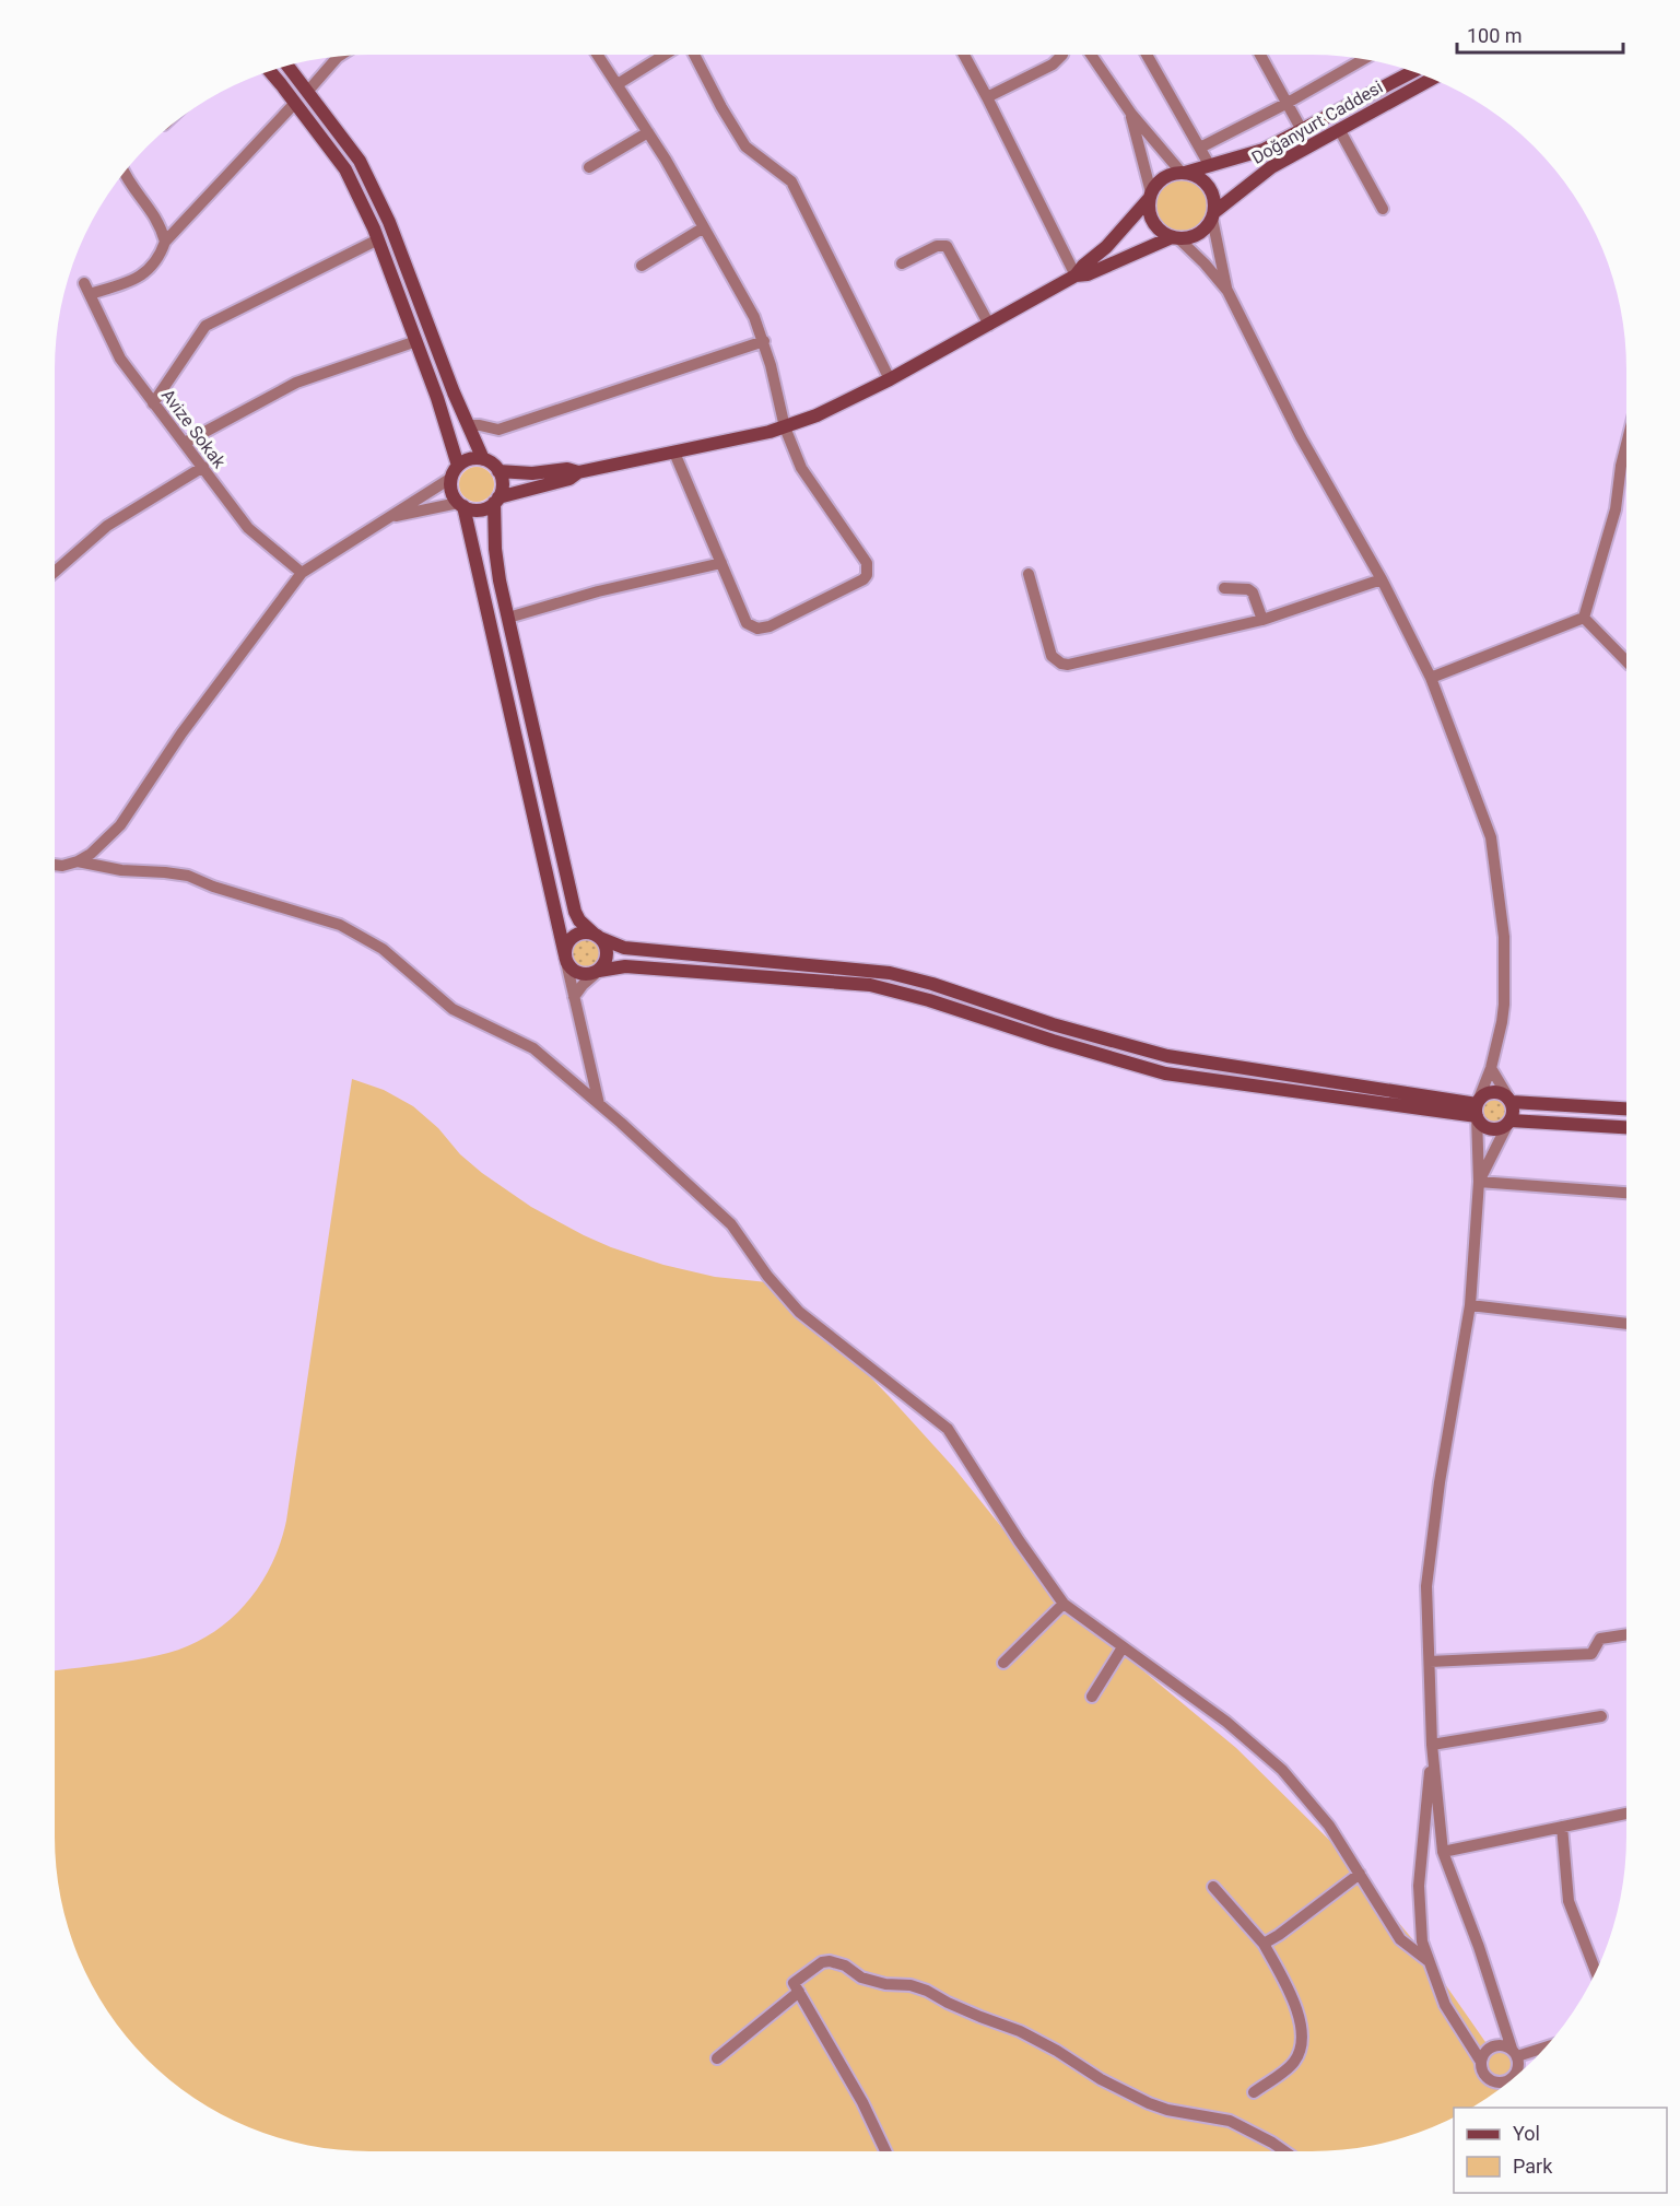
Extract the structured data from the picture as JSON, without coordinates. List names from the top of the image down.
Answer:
{
  "streets": {
    "street": ["Doğanyurt Caddesi", "Avize Sokak"]
  },
  "legend": ["Yol", "Park"],
  "scale_bar": "100 m"
}
